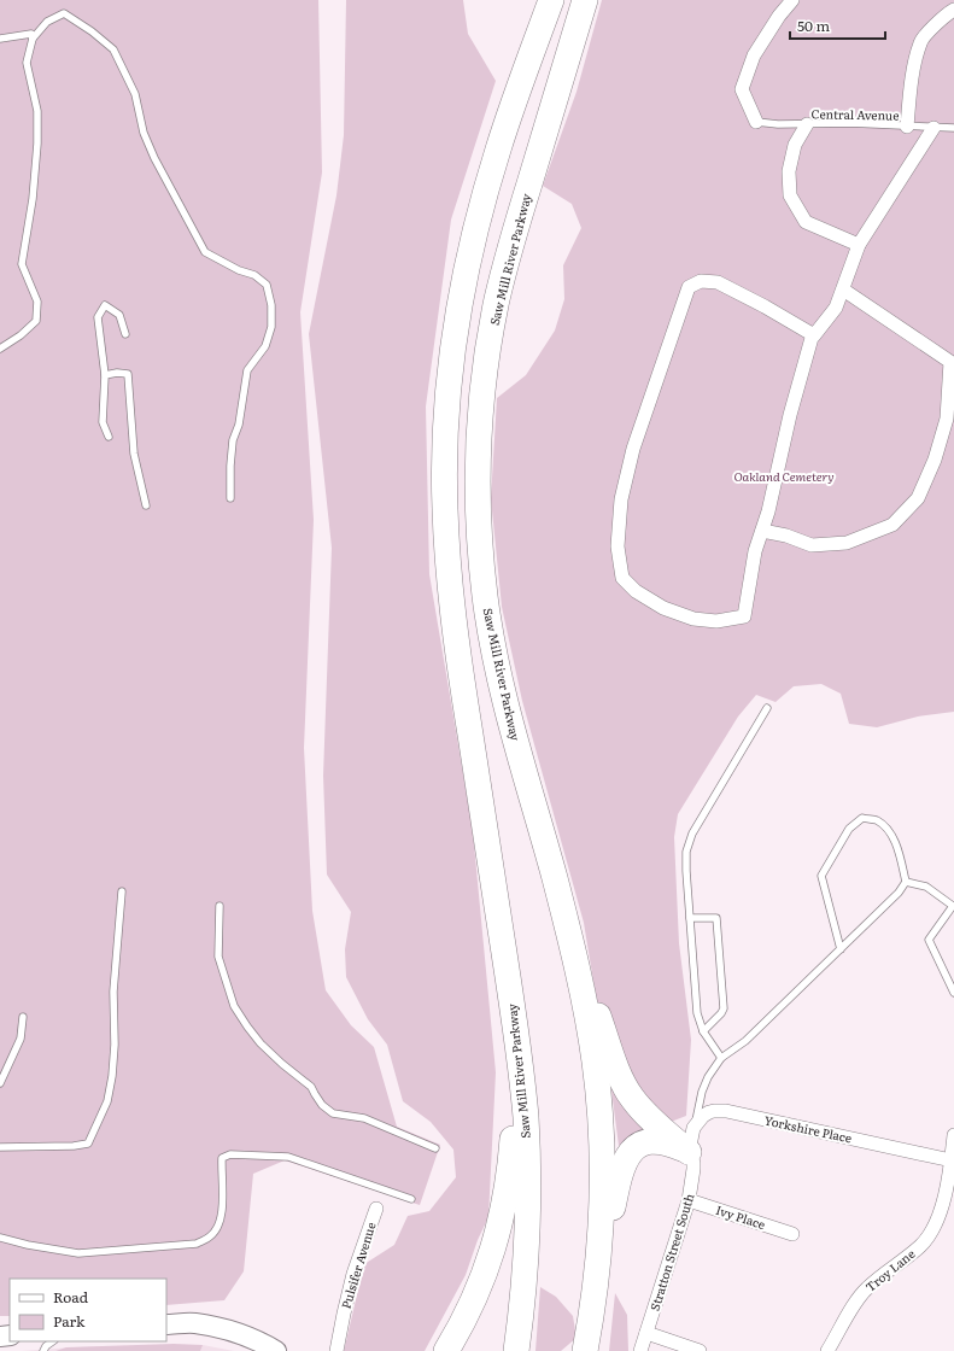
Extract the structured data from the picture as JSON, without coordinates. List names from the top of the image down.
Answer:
{
  "streets": {
    "highway": ["Saw Mill River Parkway"],
    "street": [
      "Yorkshire Place",
      "Ivy Place",
      "Stratton Street South",
      "Pulsifer Avenue",
      "Troy Lane"
    ],
    "lane": ["Central Avenue"]
  },
  "crossings": [
    ["Yorkshire Place", "Troy Lane"],
    ["Ivy Place", "Stratton Street South"]
  ],
  "parks": ["Oakland Cemetery"],
  "legend": ["Road", "Park"],
  "scale_bar": "50 m"
}
